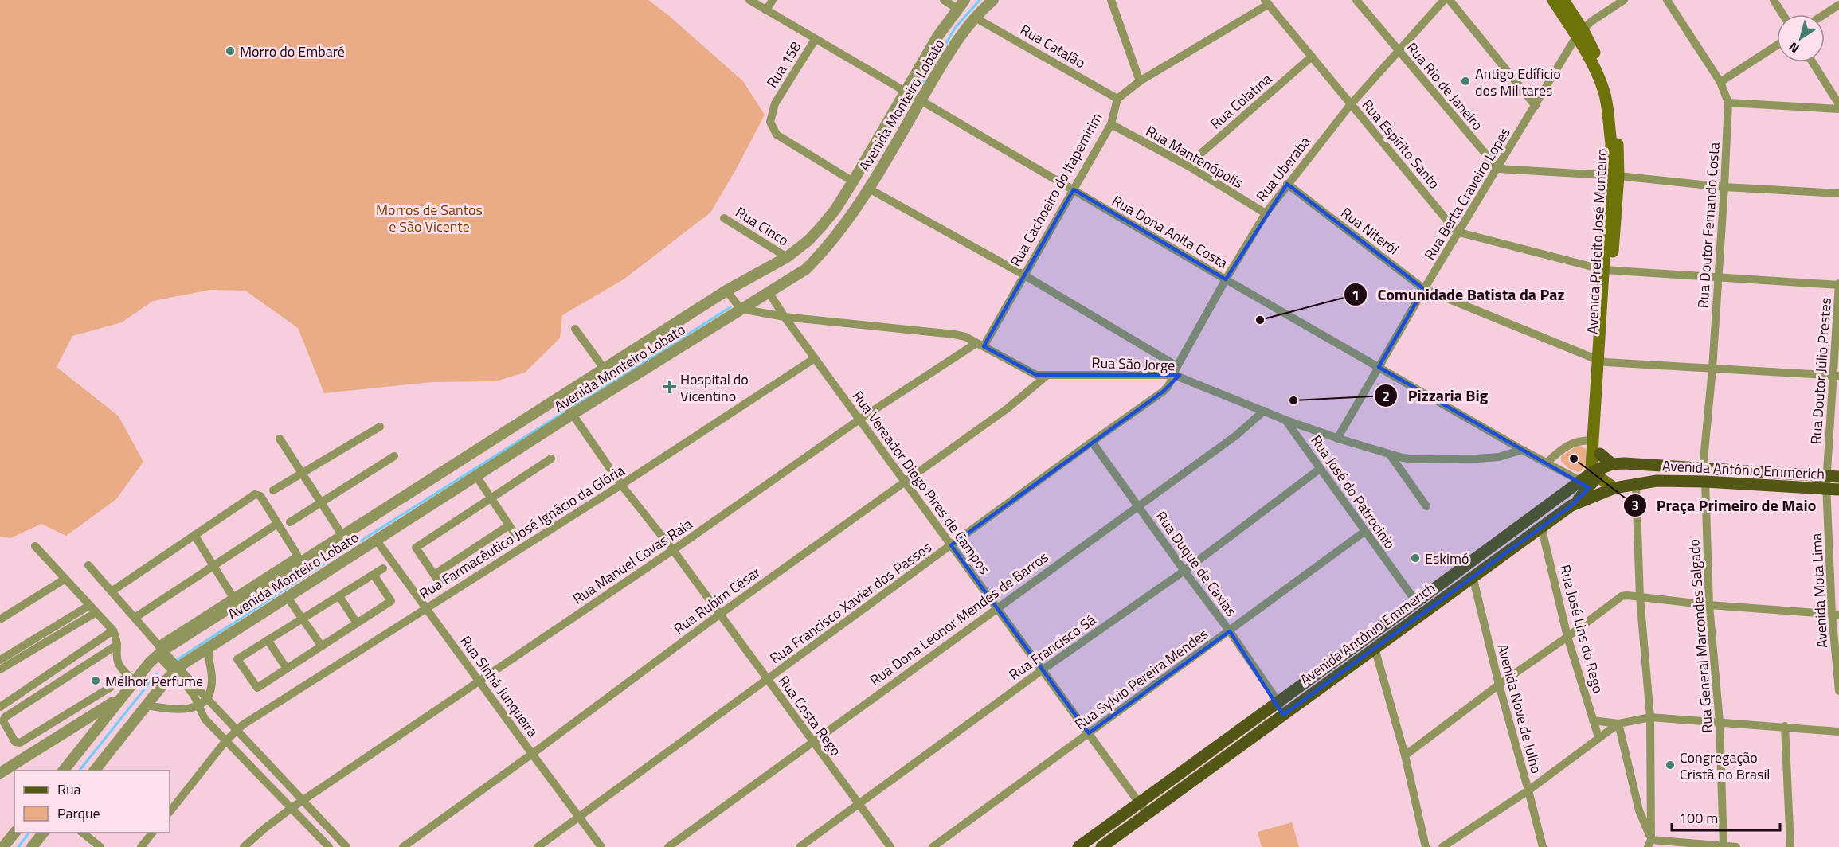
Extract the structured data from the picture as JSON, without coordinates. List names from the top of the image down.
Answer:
{
  "streets": {
    "main road": ["Avenida Prefeito José Monteiro", "Avenida Antônio Emmerich"],
    "street": [
      "Rua Catalão",
      "Rua 158",
      "Rua Rio de Janeiro",
      "Rua Colatina",
      "Avenida Monteiro Lobato",
      "Rua Espírito Santo",
      "Rua Mantenópolis",
      "Rua Uberaba",
      "Rua Cachoeiro do Itapemirim",
      "Rua Berta Craveiro Lopes",
      "Rua Doutor Fernando Costa",
      "Rua Cinco",
      "Rua Niterói",
      "Rua Dona Anita Costa",
      "Rua São Jorge",
      "Rua Doutor Júlio Prestes",
      "Rua Vereador Diego Pires de Campos",
      "Rua José do Patrocinio",
      "Rua Farmacêutico José Ignácio da Glória",
      "Rua Manuel Covas Raia",
      "Rua Duque de Caxias",
      "Avenida Mota Lima",
      "Rua Rubim César",
      "Rua Francisco Xavier dos Passos",
      "Rua Dona Leonor Mendes de Barros",
      "Rua José Lins do Rego",
      "Rua General Marcondes Salgado",
      "Rua Francisco Sá",
      "Rua Sylvio Pereira Mendes",
      "Rua Sinhá Junqueira",
      "Avenida Nove de Julho",
      "Rua Costa Rego"
    ]
  },
  "crossings": [
    ["Rua Catalão", "Avenida Monteiro Lobato"],
    ["Rua Catalão", "Rua Cachoeiro do Itapemirim"],
    ["Rua 158", "Avenida Monteiro Lobato"],
    ["Rua 158", "Rua Dona Anita Costa"],
    ["Rua Rio de Janeiro", "Rua Uberaba"],
    ["Rua Rio de Janeiro", "Rua Berta Craveiro Lopes"],
    ["Rua Colatina", "Rua Espírito Santo"],
    ["Rua Colatina", "Rua Mantenópolis"],
    ["Avenida Monteiro Lobato", "Rua Cinco"],
    ["Avenida Monteiro Lobato", "Rua Dona Anita Costa"],
    ["Avenida Monteiro Lobato", "Rua São Jorge"],
    ["Avenida Monteiro Lobato", "Rua Vereador Diego Pires de Campos"],
    ["Avenida Monteiro Lobato", "Rua Sinhá Junqueira"],
    ["Avenida Monteiro Lobato", "Rua Costa Rego"],
    ["Rua Espírito Santo", "Rua Uberaba"],
    ["Rua Espírito Santo", "Rua Berta Craveiro Lopes"],
    ["Rua Mantenópolis", "Rua Uberaba"],
    ["Rua Mantenópolis", "Rua Cachoeiro do Itapemirim"],
    ["Rua Uberaba", "Rua Niterói"],
    ["Rua Uberaba", "Rua Dona Anita Costa"],
    ["Rua Uberaba", "Rua São Jorge"],
    ["Rua Uberaba", "Rua Francisco Xavier dos Passos"],
    ["Rua Cachoeiro do Itapemirim", "Rua Dona Anita Costa"],
    ["Rua Cachoeiro do Itapemirim", "Rua São Jorge"],
    ["Rua Cachoeiro do Itapemirim", "Rua Manuel Covas Raia"],
    ["Rua Berta Craveiro Lopes", "Rua Niterói"],
    ["Rua Berta Craveiro Lopes", "Rua Dona Anita Costa"],
    ["Rua Berta Craveiro Lopes", "Avenida Prefeito José Monteiro"],
    ["Rua Berta Craveiro Lopes", "Rua São Jorge"],
    ["Rua Doutor Fernando Costa", "Rua Niterói"],
    ["Rua Doutor Fernando Costa", "Avenida Antônio Emmerich"],
    ["Rua Niterói", "Avenida Prefeito José Monteiro"],
    ["Rua Niterói", "Rua Doutor Júlio Prestes"],
    ["Rua Dona Anita Costa", "Rua São Jorge"],
    ["Rua Dona Anita Costa", "Avenida Antônio Emmerich"],
    ["Rua São Jorge", "Rua Vereador Diego Pires de Campos"],
    ["Rua São Jorge", "Rua José do Patrocinio"],
    ["Rua São Jorge", "Rua Manuel Covas Raia"],
    ["Rua São Jorge", "Rua Rubim César"],
    ["Rua São Jorge", "Rua Francisco Xavier dos Passos"],
    ["Rua São Jorge", "Rua Dona Leonor Mendes de Barros"],
    ["Rua Doutor Júlio Prestes", "Avenida Antônio Emmerich"],
    ["Rua Doutor Júlio Prestes", "Avenida Mota Lima"],
    ["Avenida Antônio Emmerich", "Rua Vereador Diego Pires de Campos"],
    ["Avenida Antônio Emmerich", "Rua José do Patrocinio"],
    ["Avenida Antônio Emmerich", "Rua Duque de Caxias"],
    ["Avenida Antônio Emmerich", "Avenida Mota Lima"],
    ["Avenida Antônio Emmerich", "Rua José Lins do Rego"],
    ["Avenida Antônio Emmerich", "Rua General Marcondes Salgado"],
    ["Avenida Antônio Emmerich", "Avenida Nove de Julho"],
    ["Rua Vereador Diego Pires de Campos", "Rua Farmacêutico José Ignácio da Glória"],
    ["Rua Vereador Diego Pires de Campos", "Rua Manuel Covas Raia"],
    ["Rua Vereador Diego Pires de Campos", "Rua Rubim César"],
    ["Rua Vereador Diego Pires de Campos", "Rua Francisco Xavier dos Passos"],
    ["Rua Vereador Diego Pires de Campos", "Rua Dona Leonor Mendes de Barros"],
    ["Rua Vereador Diego Pires de Campos", "Rua Francisco Sá"],
    ["Rua Vereador Diego Pires de Campos", "Rua Sylvio Pereira Mendes"],
    ["Rua José do Patrocinio", "Rua Francisco Sá"],
    ["Rua José do Patrocinio", "Rua Sylvio Pereira Mendes"],
    ["Rua Farmacêutico José Ignácio da Glória", "Rua Sinhá Junqueira"],
    ["Rua Farmacêutico José Ignácio da Glória", "Rua Costa Rego"],
    ["Rua Manuel Covas Raia", "Rua Sinhá Junqueira"],
    ["Rua Manuel Covas Raia", "Rua Costa Rego"],
    ["Rua Duque de Caxias", "Rua Francisco Xavier dos Passos"],
    ["Rua Duque de Caxias", "Rua Dona Leonor Mendes de Barros"],
    ["Rua Duque de Caxias", "Rua Francisco Sá"],
    ["Rua Duque de Caxias", "Rua Sylvio Pereira Mendes"],
    ["Rua Rubim César", "Rua Sinhá Junqueira"],
    ["Rua Rubim César", "Rua Costa Rego"],
    ["Rua Francisco Xavier dos Passos", "Rua Sinhá Junqueira"],
    ["Rua Francisco Xavier dos Passos", "Rua Costa Rego"],
    ["Rua Dona Leonor Mendes de Barros", "Rua Costa Rego"],
    ["Rua Francisco Sá", "Rua Costa Rego"]
  ],
  "parks": ["Morros de Santos e São Vicente"],
  "places": {
    "other": [
      "Morro do Embaré",
      "Antigo Edíficio dos Militares",
      "Comunidade Batista da Paz",
      "Pizzaria Big",
      "Praça Primeiro de Maio",
      "Eskimó",
      "Melhor Perfume",
      "Congregação Cristã no Brasil"
    ],
    "health": ["Hospital do Vicentino"]
  },
  "legend": ["Rua", "Parque"],
  "scale_bar": "100 m",
  "north": "bottom left"
}
